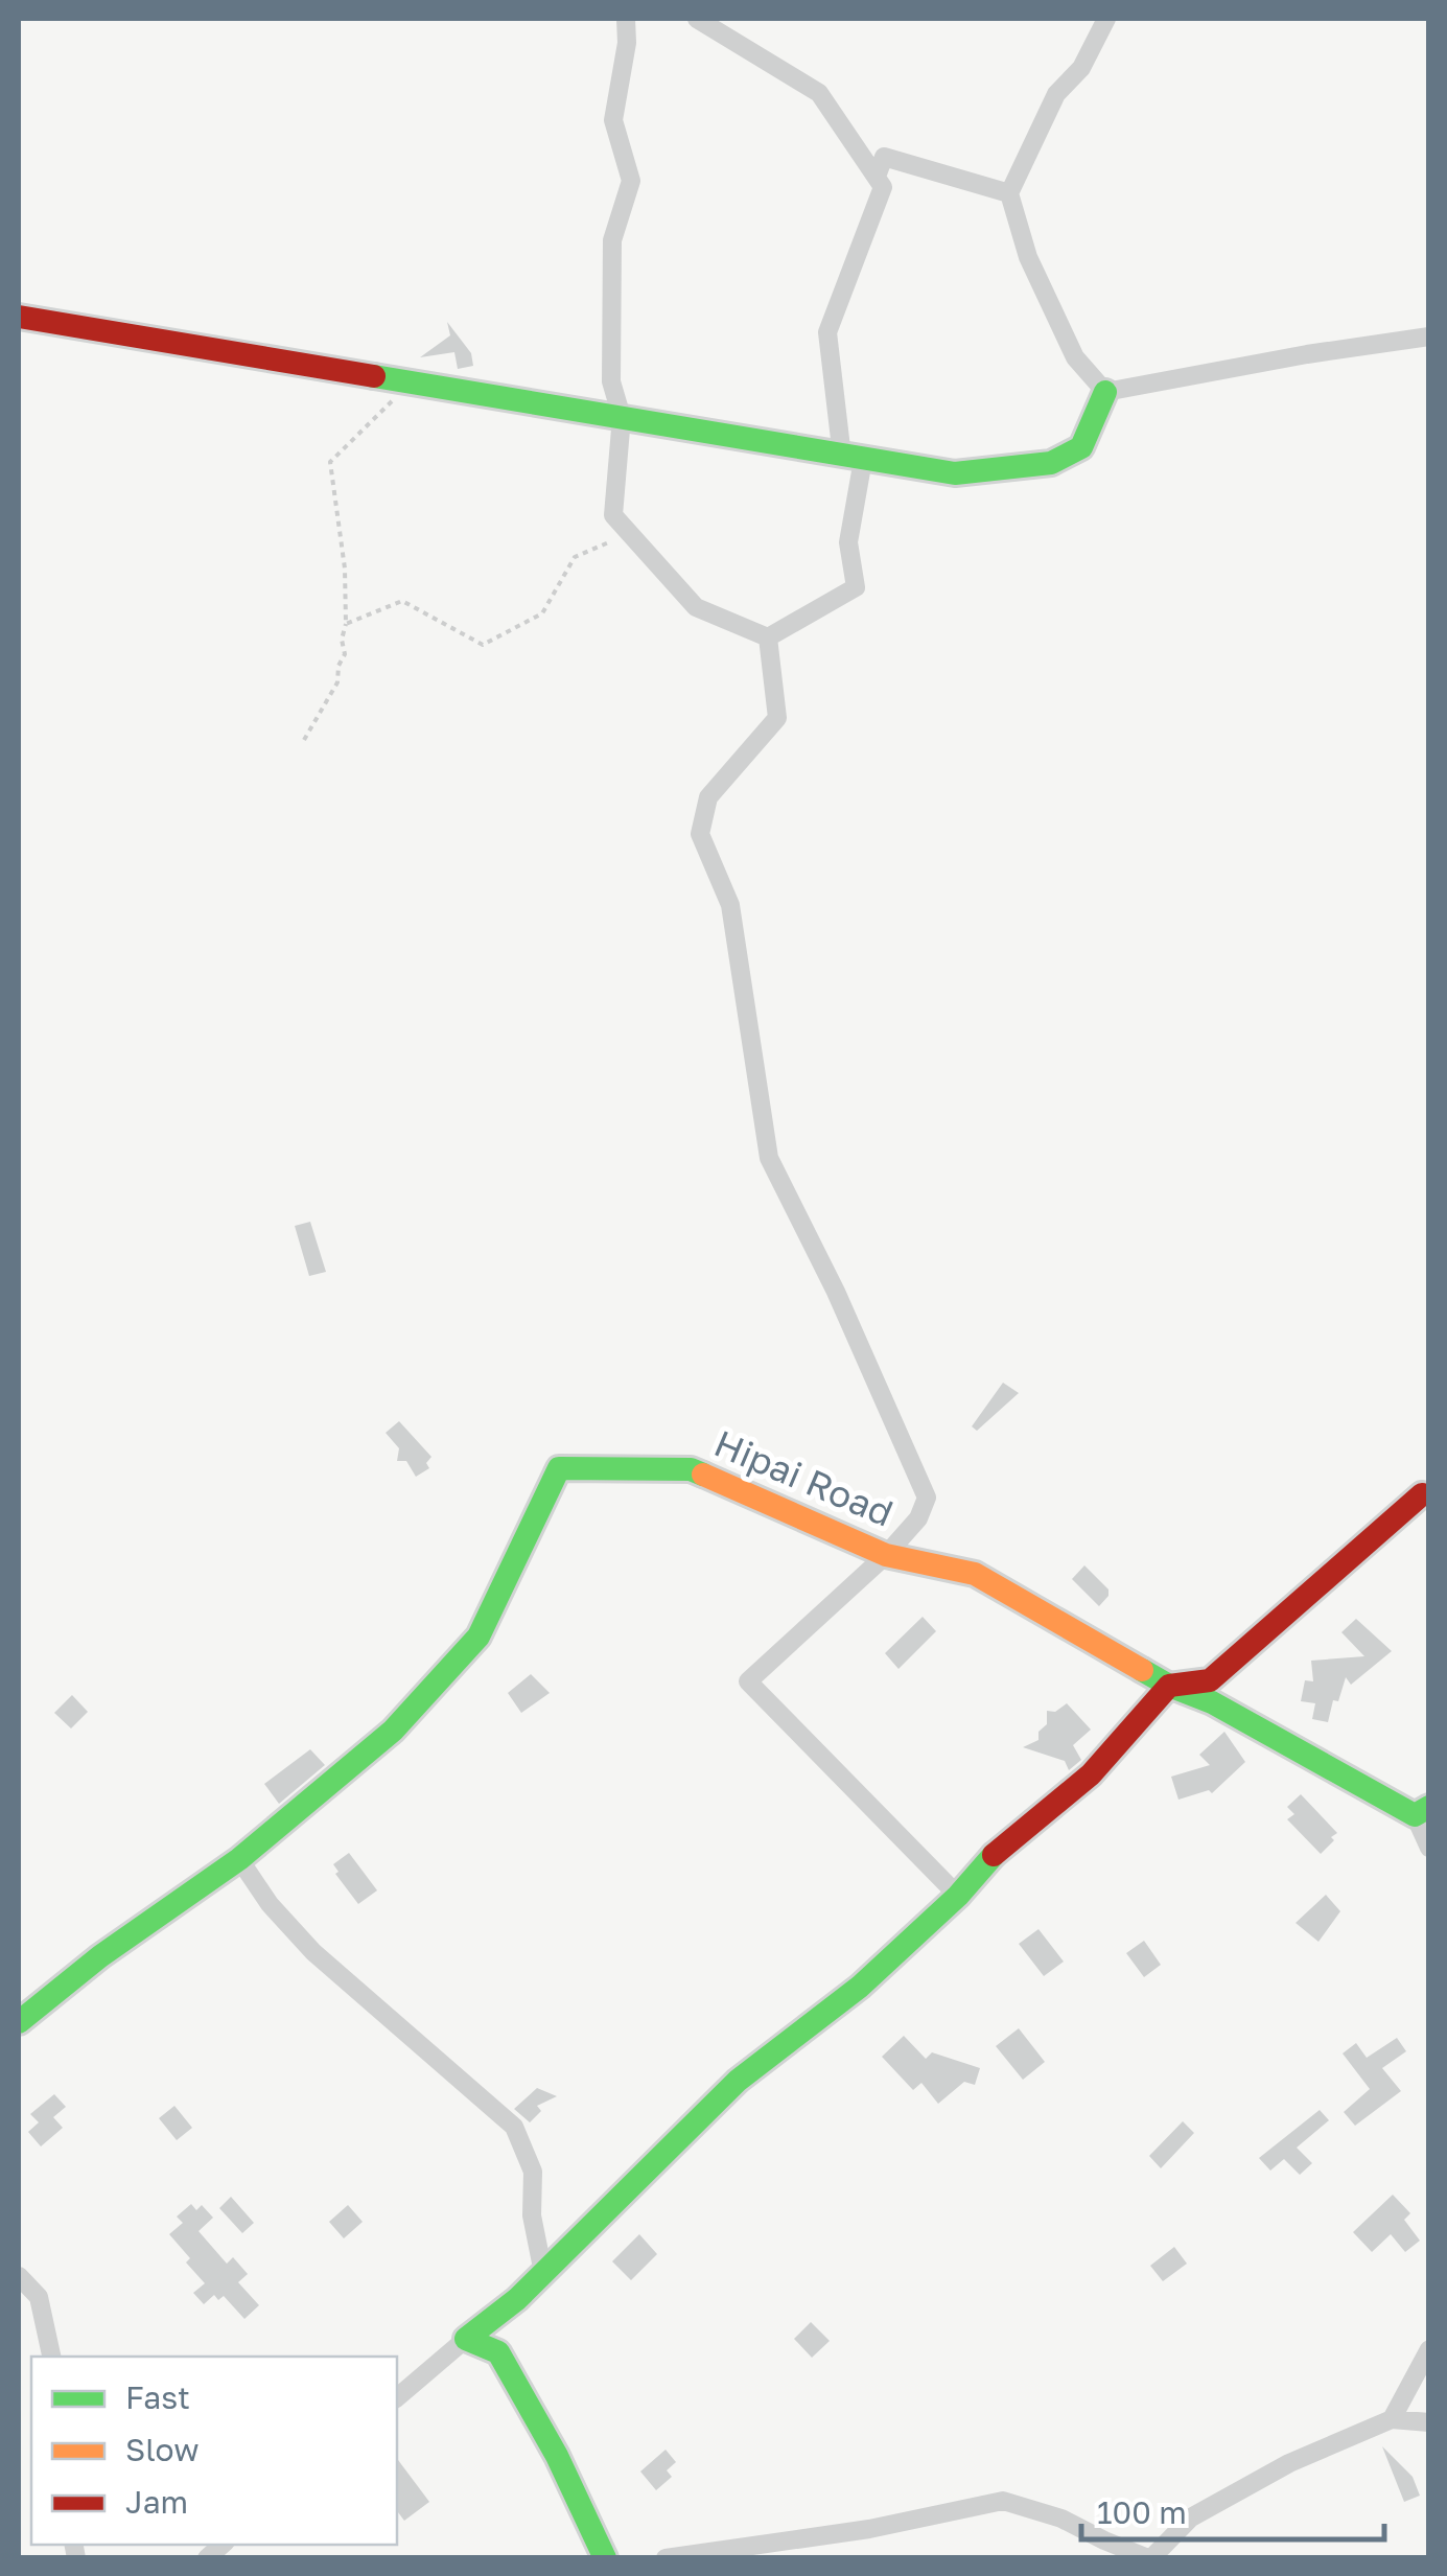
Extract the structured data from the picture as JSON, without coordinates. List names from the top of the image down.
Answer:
{
  "streets": {
    "street": ["Hipai Road"]
  },
  "legend": ["Fast", "Slow", "Jam"],
  "scale_bar": "100 m"
}
